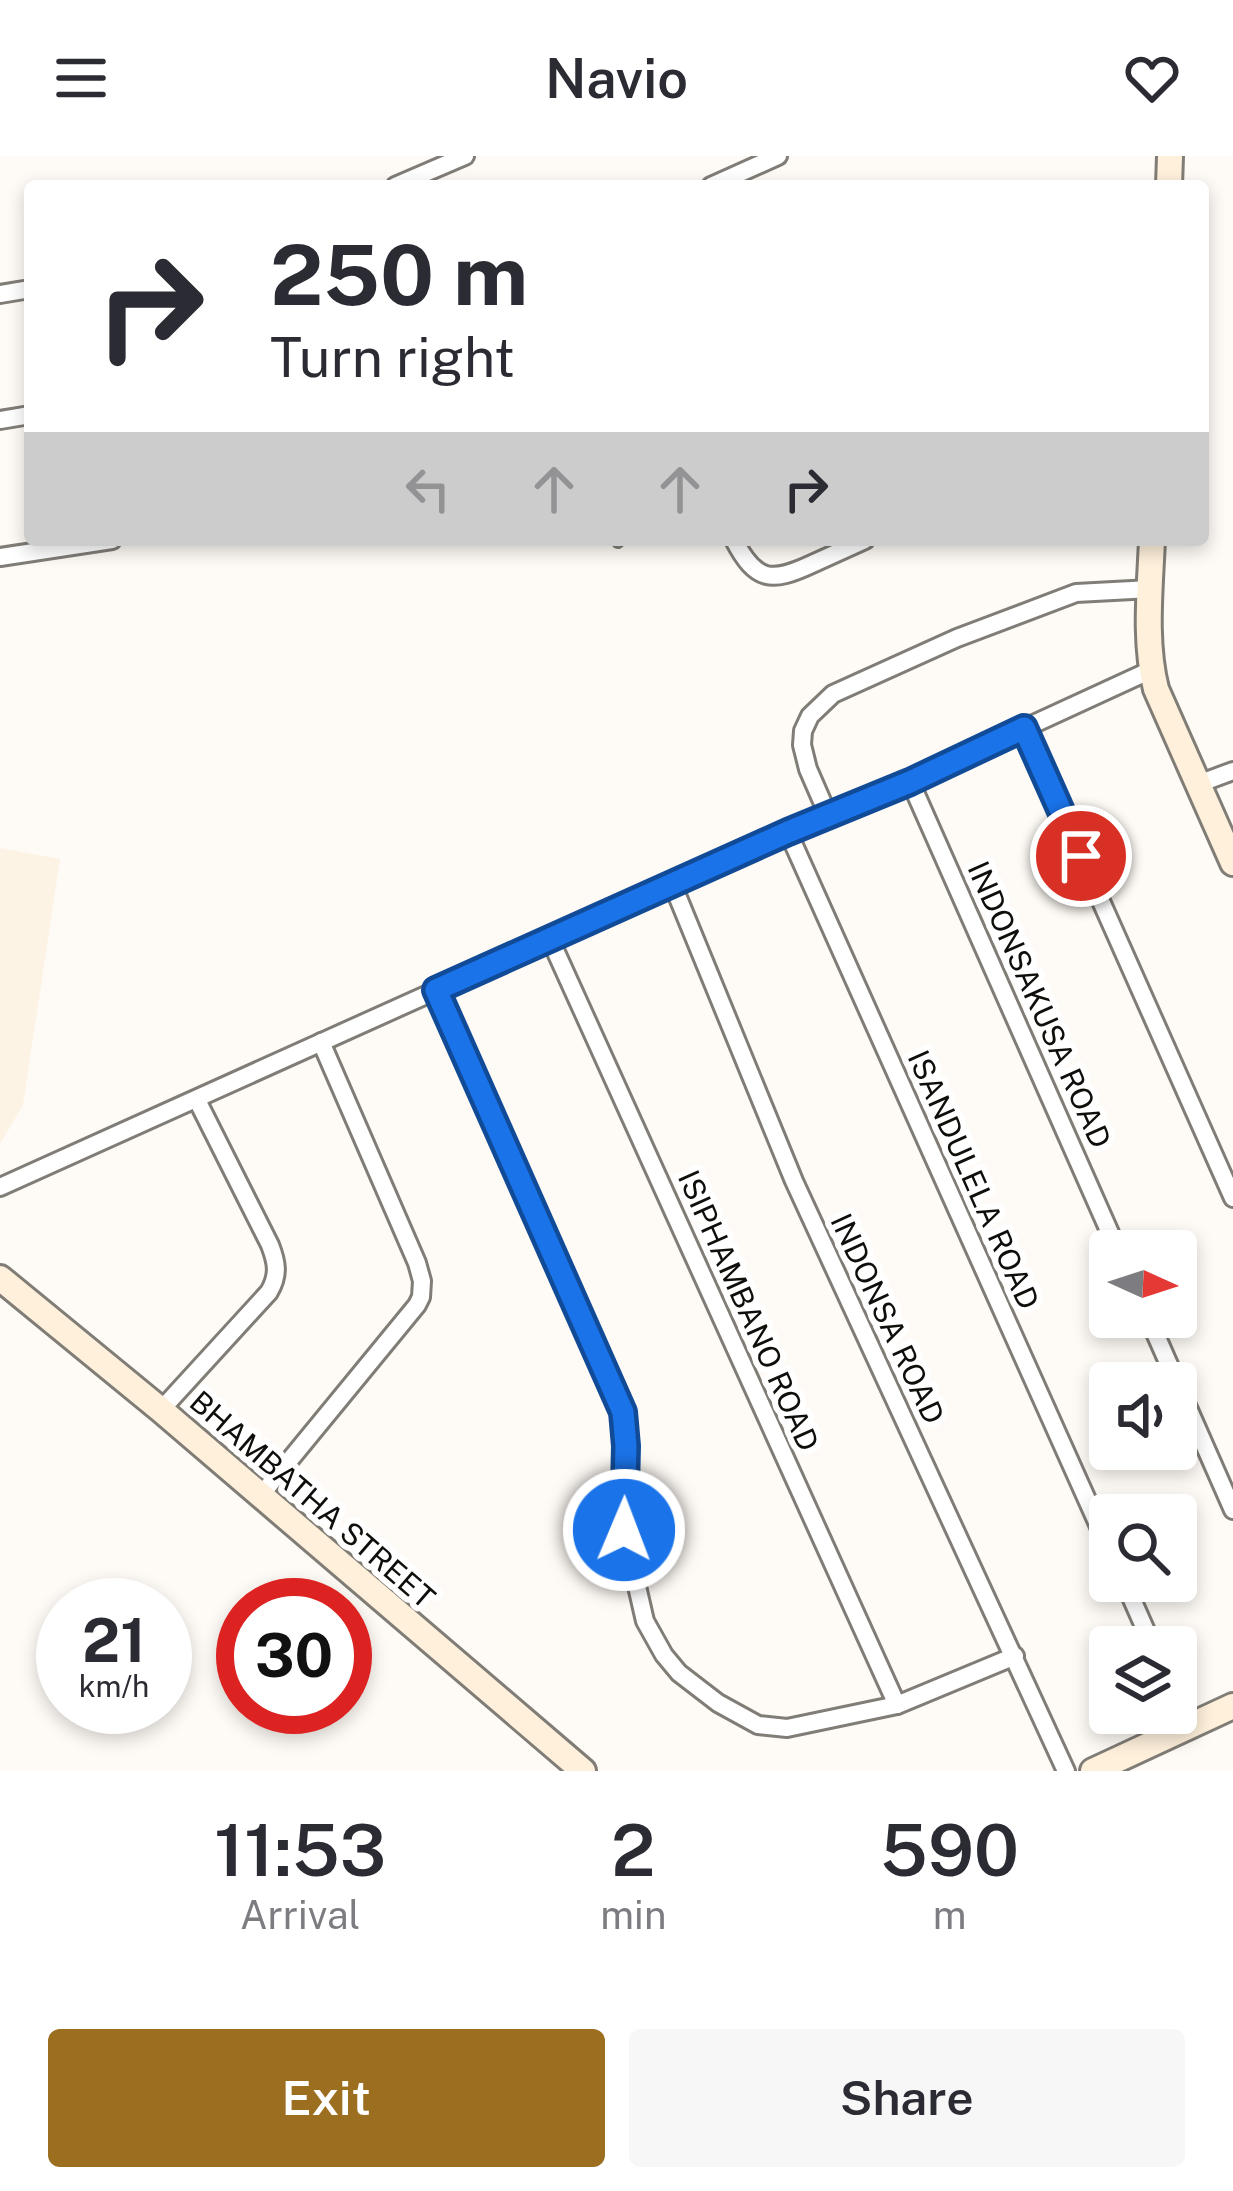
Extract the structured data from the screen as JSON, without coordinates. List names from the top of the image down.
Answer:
{
  "streets": {
    "street": [
      "INDONSAKUSA ROAD",
      "ISANDULELA ROAD",
      "ISIPHAMBANO ROAD",
      "INDONSA ROAD",
      "BHAMBATHA STREET"
    ]
  },
  "north": "right",
  "page": {
    "header": "Navio",
    "turn": ["250 m", "Turn right"],
    "speed": "21 km/h",
    "limit": "30",
    "eta": [
      "11:53",
      "Arrival",
      "2",
      "min",
      "590",
      "m"
    ],
    "buttons": ["Exit", "Share"]
  }
}
